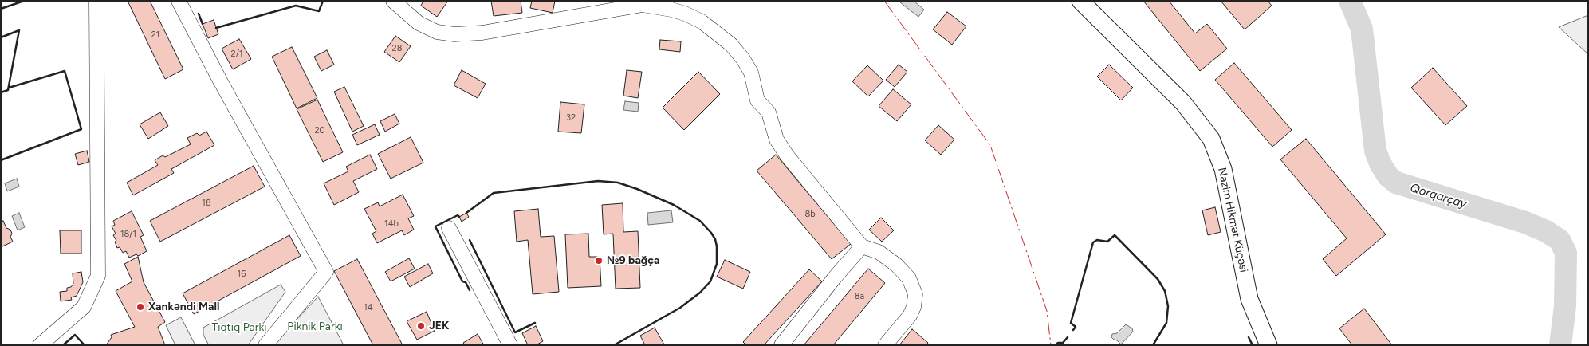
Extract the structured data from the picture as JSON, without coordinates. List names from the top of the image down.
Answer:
{
  "streets": {
    "main road": ["Nazim Hikmət Küçəsi"]
  },
  "water": ["Qarqarçay"],
  "parks": ["Piknik Parkı", "Tıqtıq Parkı"],
  "places": ["№9 bağça", "Xankəndi Mall", "JEK"],
  "house_numbers": [
    "21",
    "28",
    "2/1",
    "32",
    "20",
    "18",
    "8b",
    "14b",
    "18/1",
    "16",
    "8a",
    "14"
  ]
}
